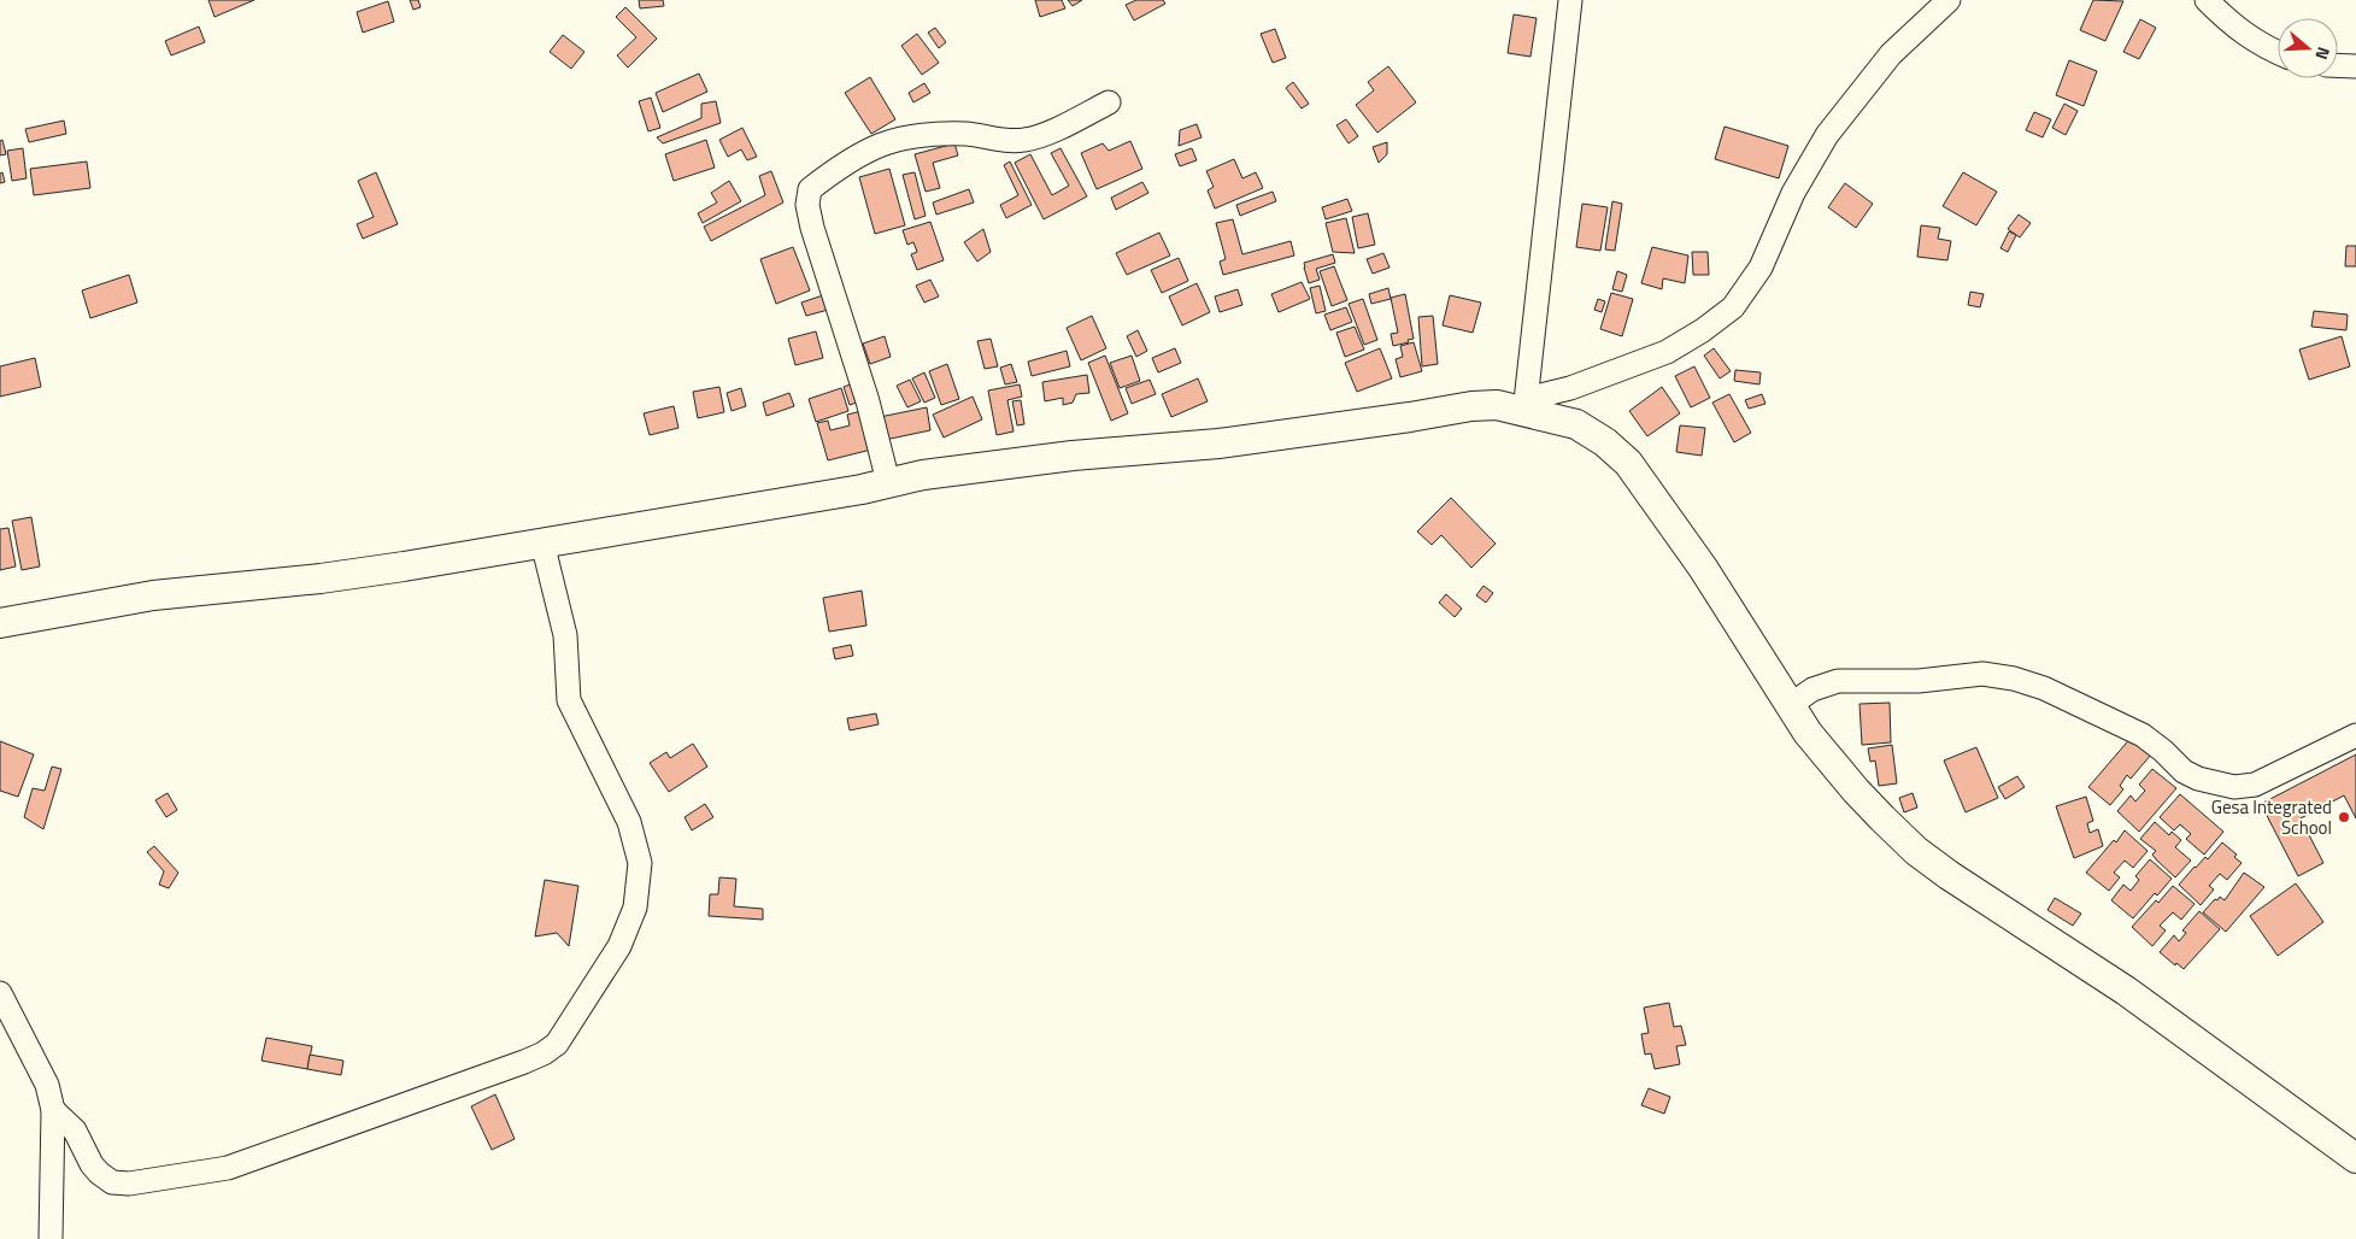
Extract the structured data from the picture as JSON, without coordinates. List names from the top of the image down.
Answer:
{
  "places": ["Gesa Integrated School"],
  "north": "right"
}
